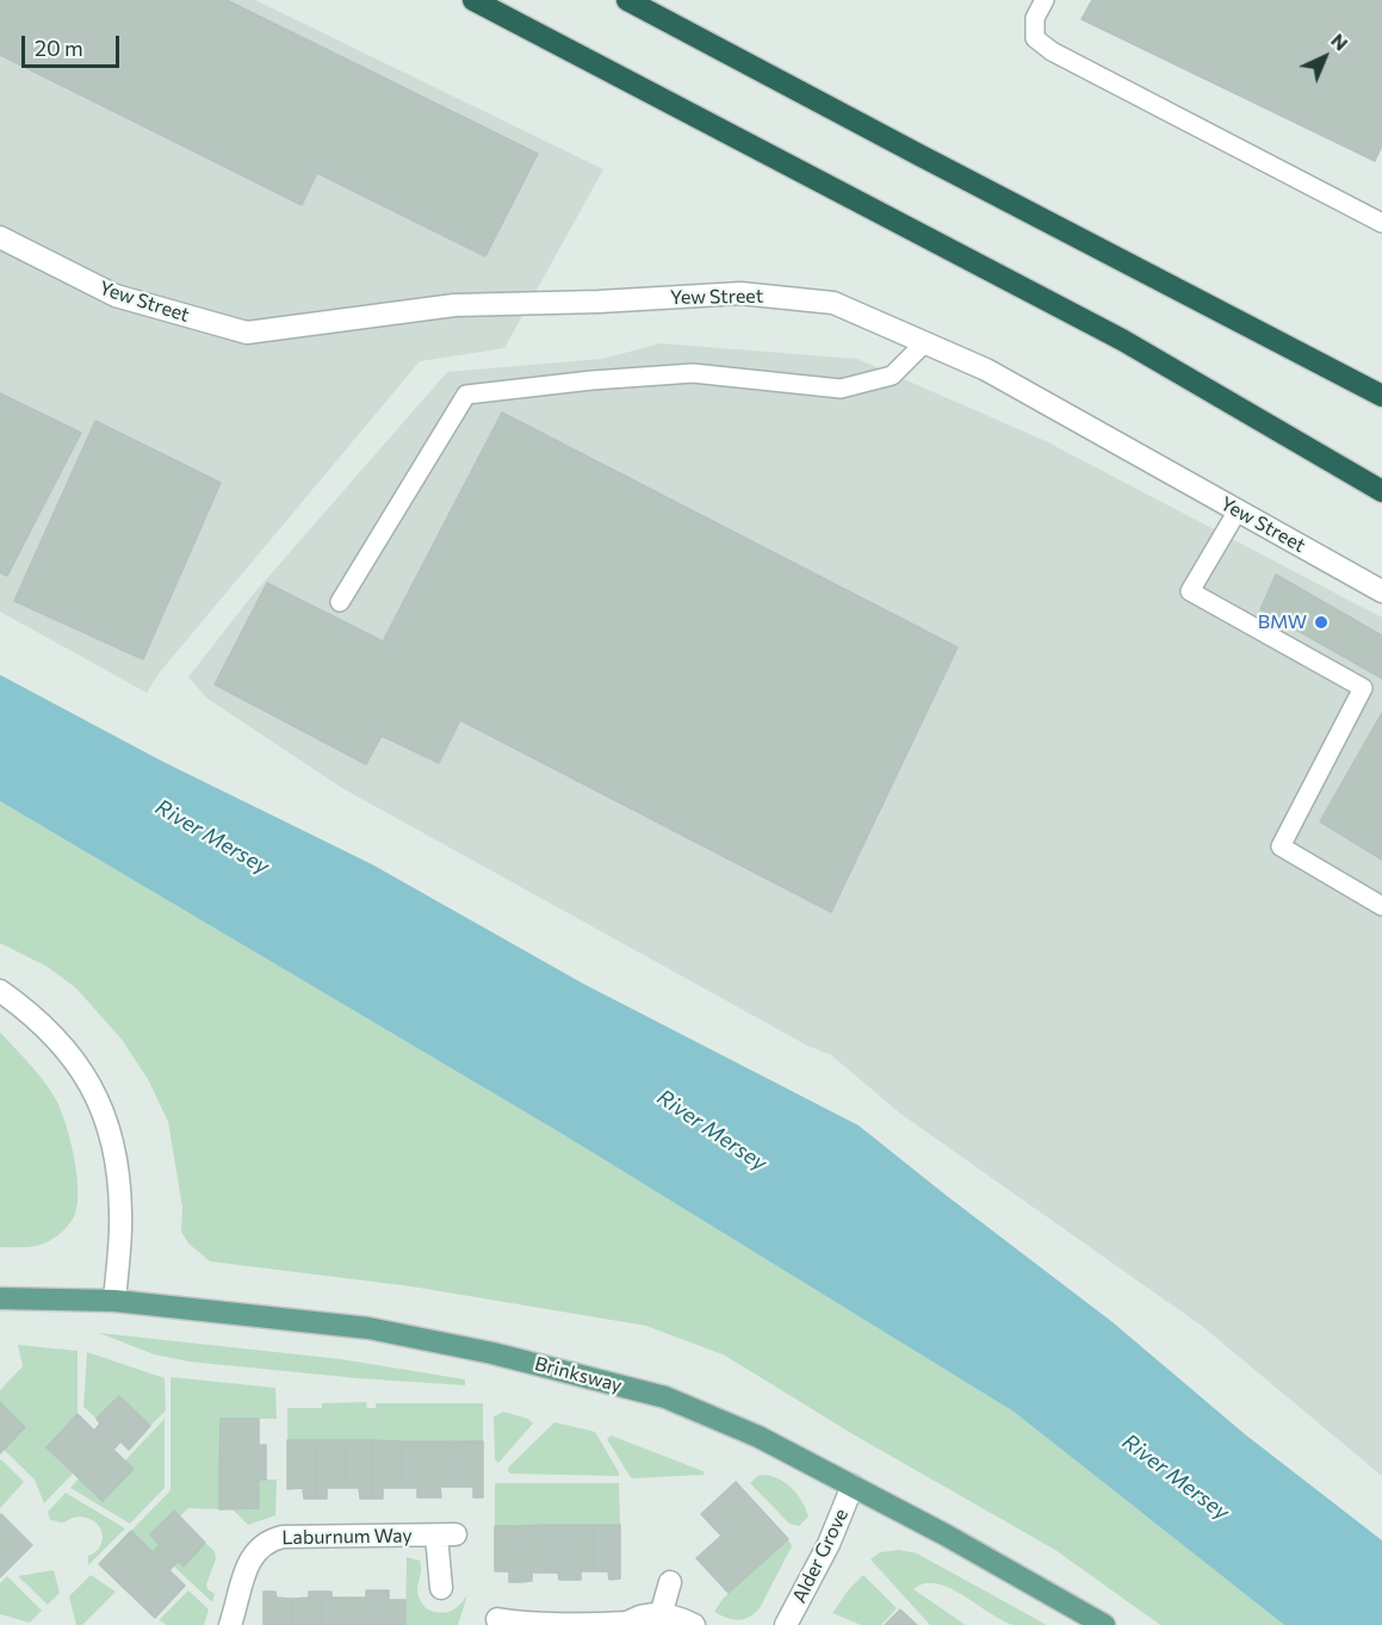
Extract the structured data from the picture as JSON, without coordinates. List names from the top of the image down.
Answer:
{
  "streets": {
    "main road": ["Brinksway"],
    "street": ["Yew Street", "Laburnum Way", "Alder Grove"]
  },
  "crossings": [
    ["Brinksway", "Alder Grove"]
  ],
  "water": ["River Mersey"],
  "places": ["BMW"],
  "scale_bar": "20 m",
  "north": "top right"
}
